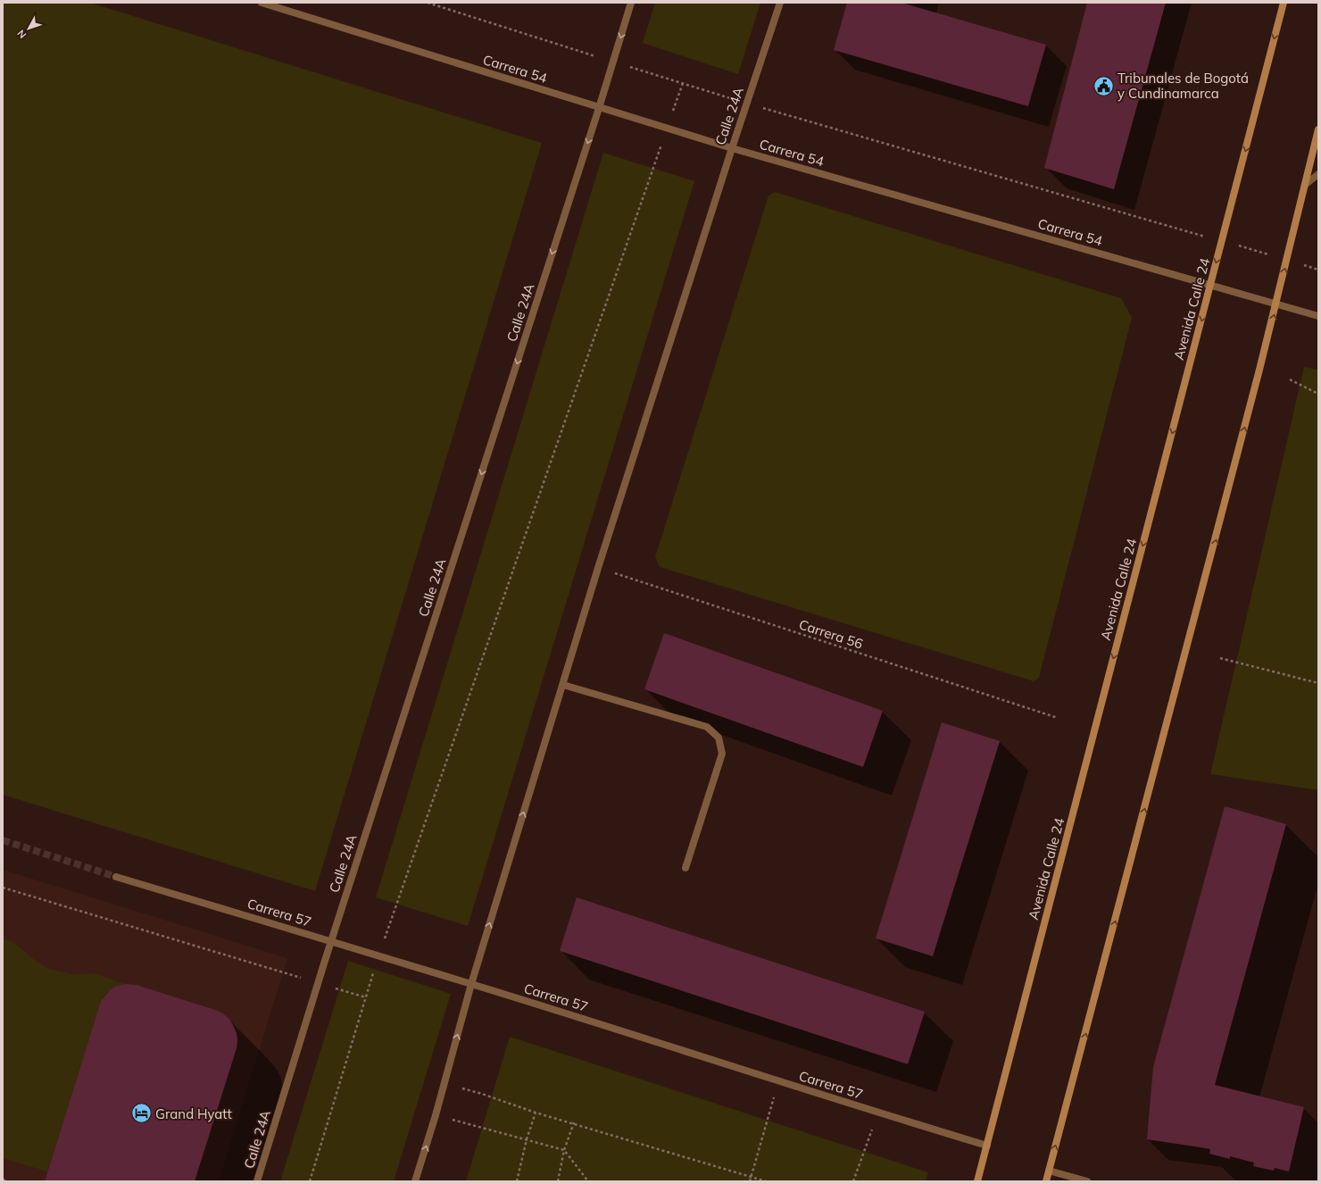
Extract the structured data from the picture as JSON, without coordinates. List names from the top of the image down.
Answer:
{
  "streets": {
    "main road": ["Avenida Calle 24"],
    "street": ["Carrera 54", "Calle 24A", "Carrera 57"],
    "path": ["Carrera 56"]
  },
  "crossings": [
    ["Carrera 54", "Calle 24A"],
    ["Carrera 54", "Avenida Calle 24"],
    ["Calle 24A", "Carrera 56"],
    ["Calle 24A", "Carrera 57"],
    ["Avenida Calle 24", "Carrera 57"]
  ],
  "one_way": ["Avenida Calle 24"],
  "places": {
    "public building": ["Tribunales de Bogotá y Cundinamarca"],
    "hotel": ["Grand Hyatt"]
  },
  "north": "bottom left"
}
